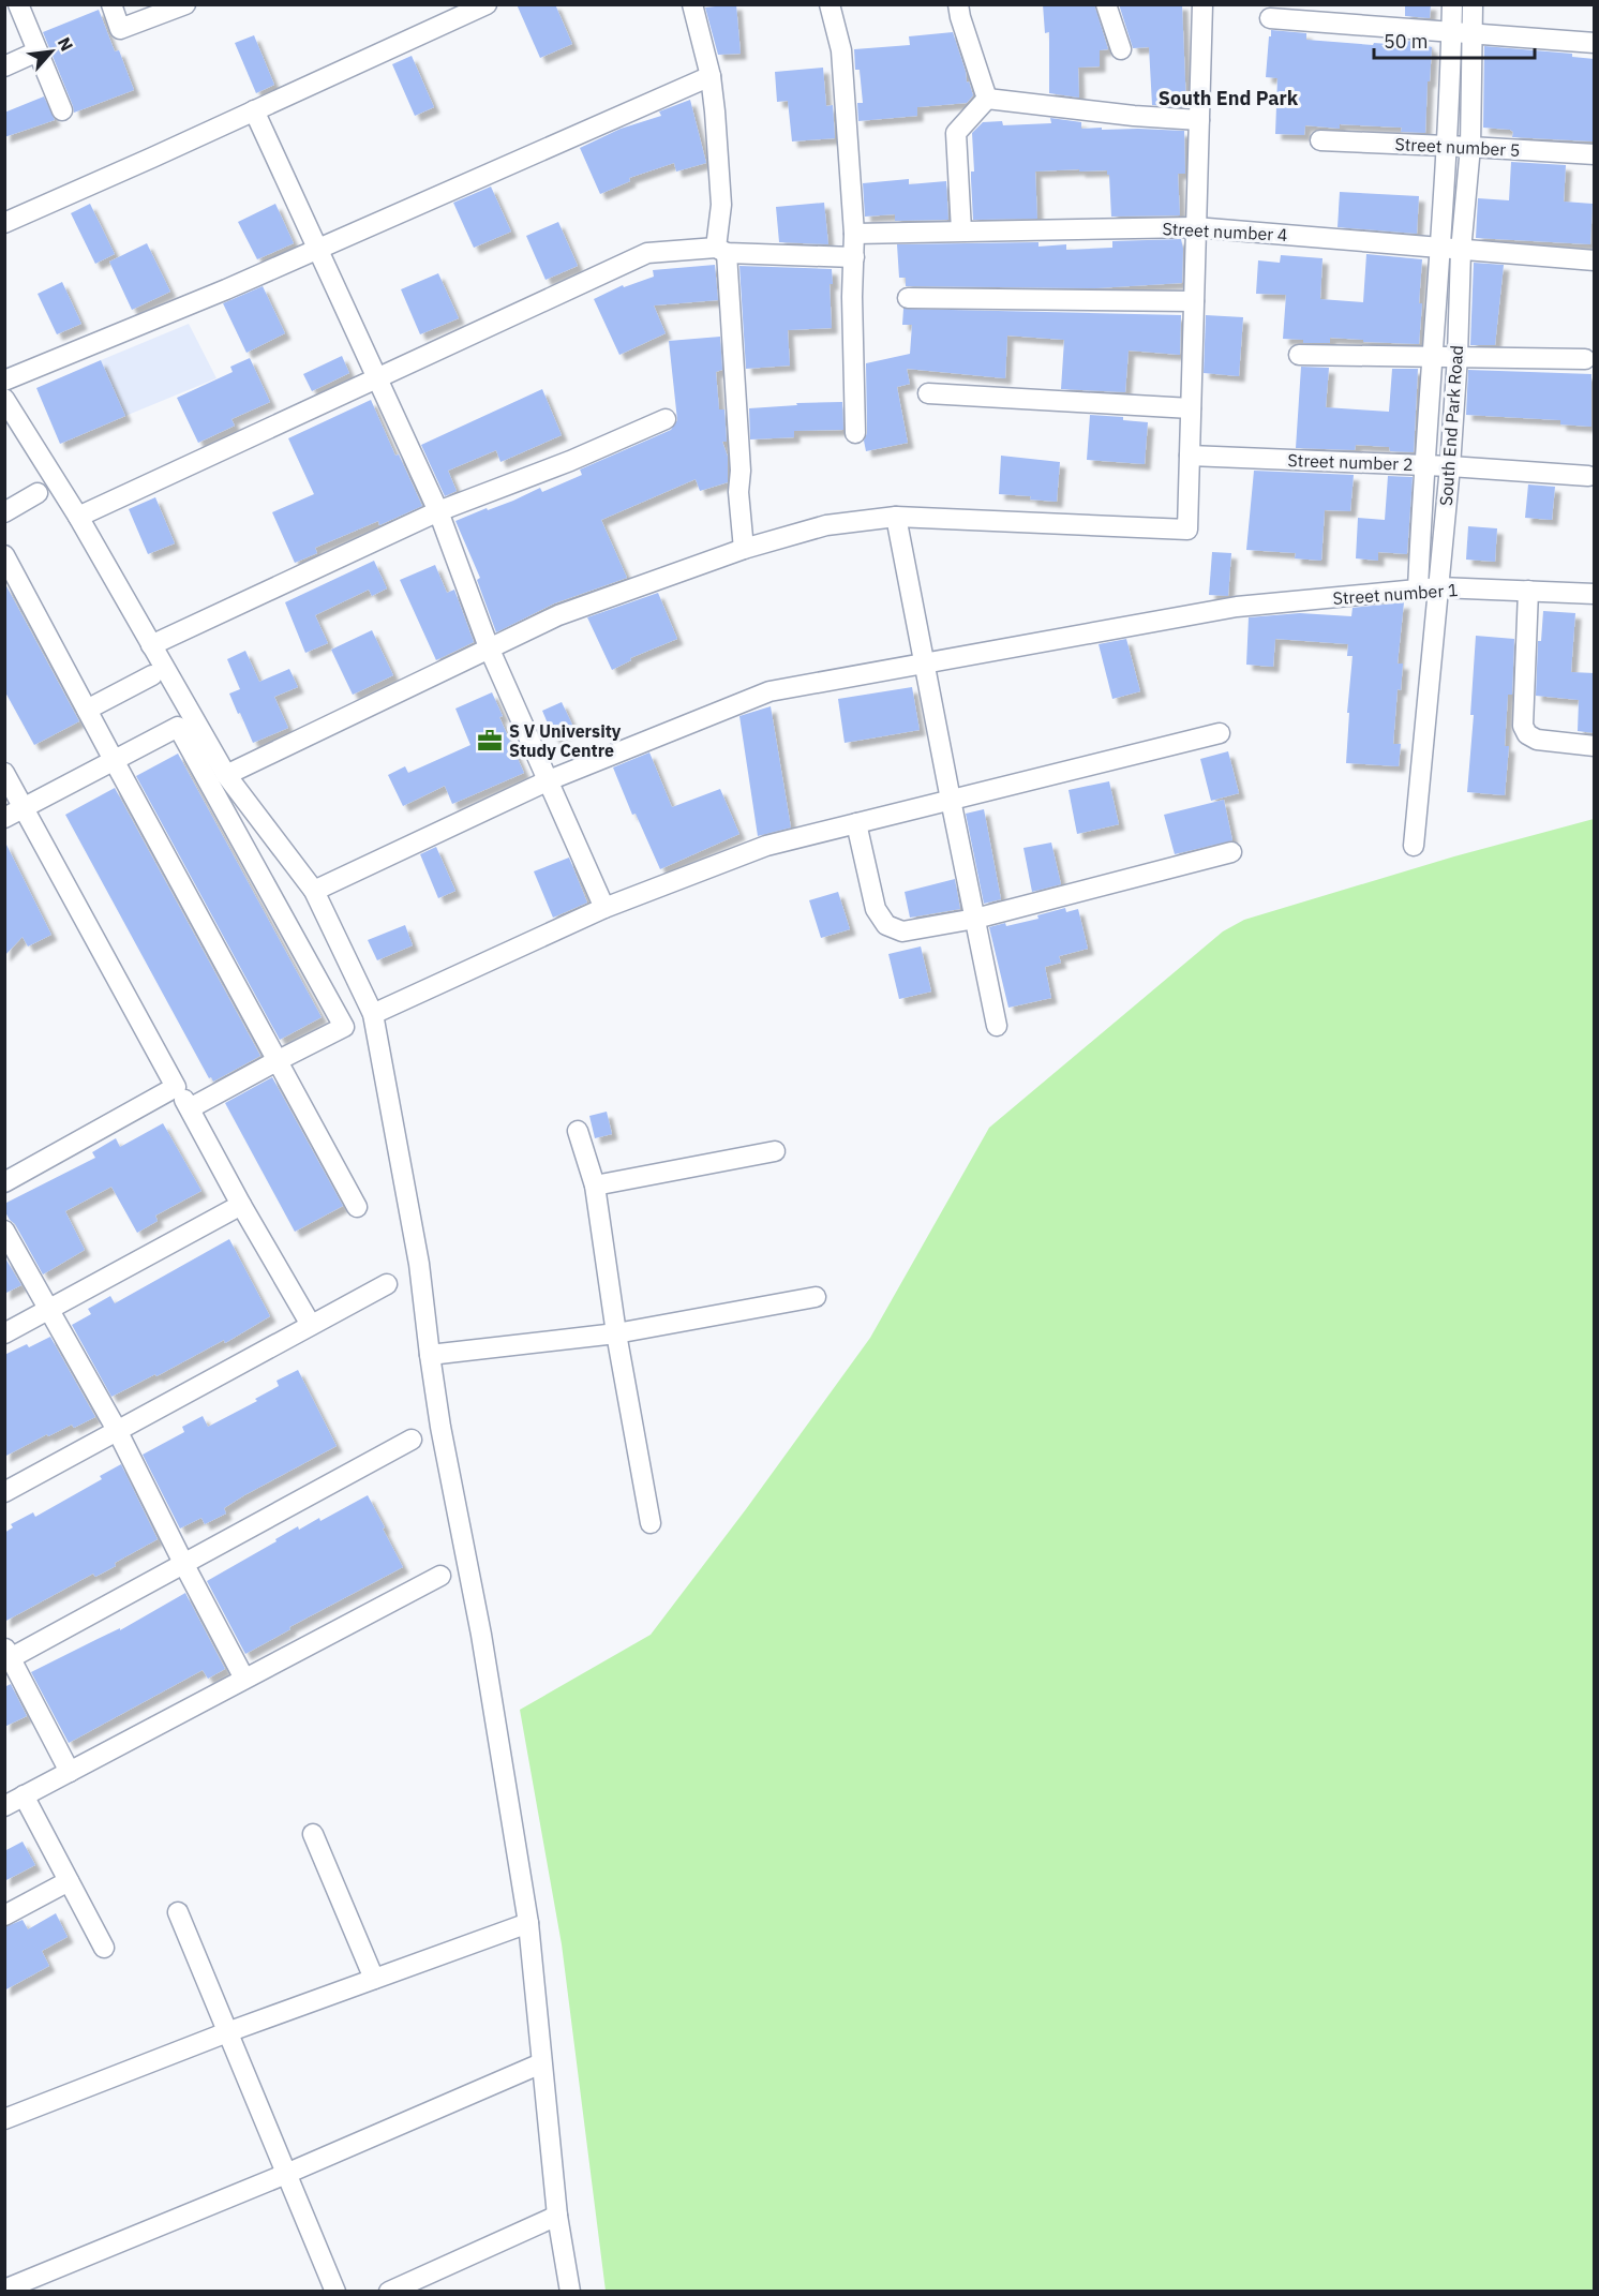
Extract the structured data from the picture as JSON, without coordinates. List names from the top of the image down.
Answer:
{
  "streets": {
    "street": [
      "Street number 5",
      "Street number 4",
      "South End Park Road",
      "Street number 2",
      "Street number 1"
    ]
  },
  "crossings": [
    ["Street number 5", "South End Park Road"],
    ["Street number 4", "South End Park Road"],
    ["South End Park Road", "Street number 2"],
    ["South End Park Road", "Street number 1"]
  ],
  "districts": ["South End Park"],
  "places": {
    "office": ["S V University Study Centre"]
  },
  "scale_bar": "50 m",
  "north": "top right"
}
